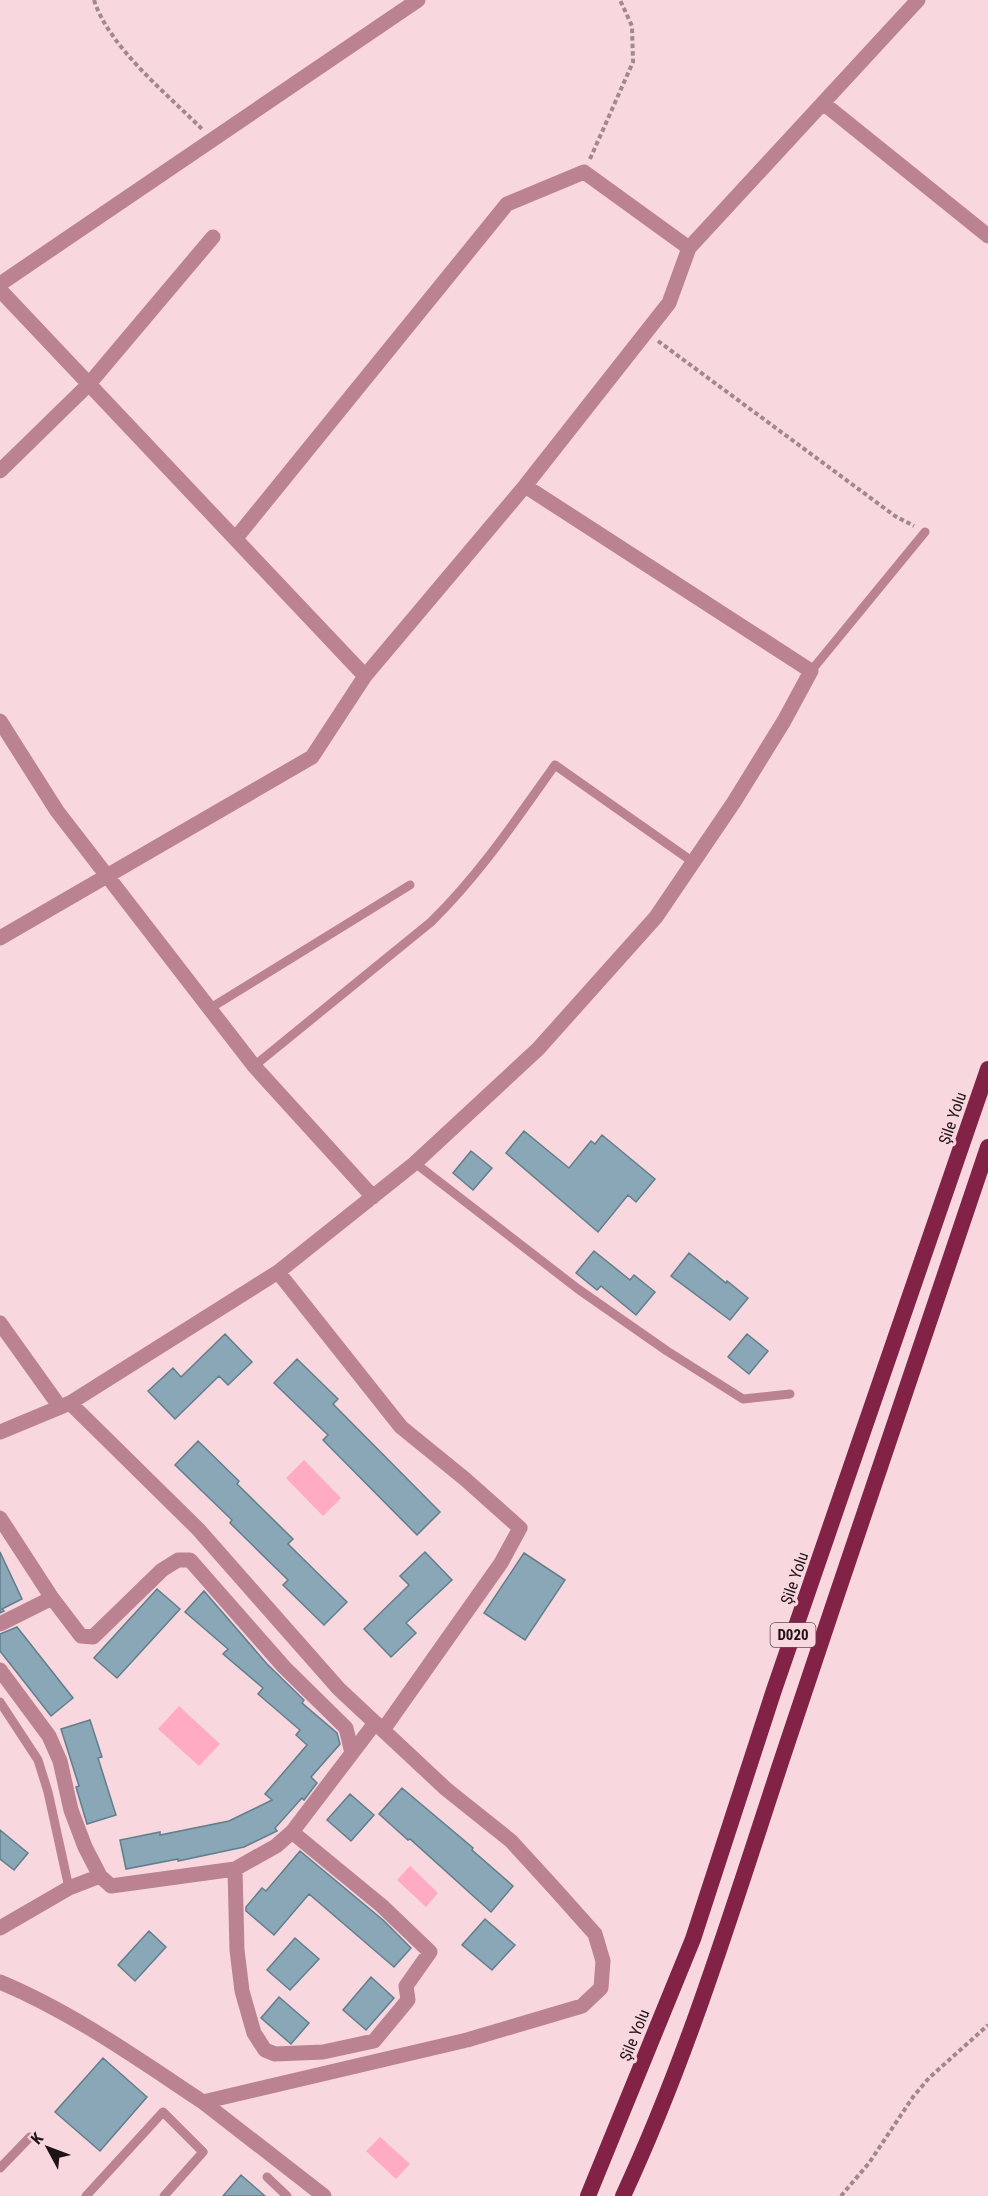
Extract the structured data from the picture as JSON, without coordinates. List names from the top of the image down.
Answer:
{
  "streets": {
    "highway": ["Şile Yolu", "D020"]
  },
  "north": "top left"
}
